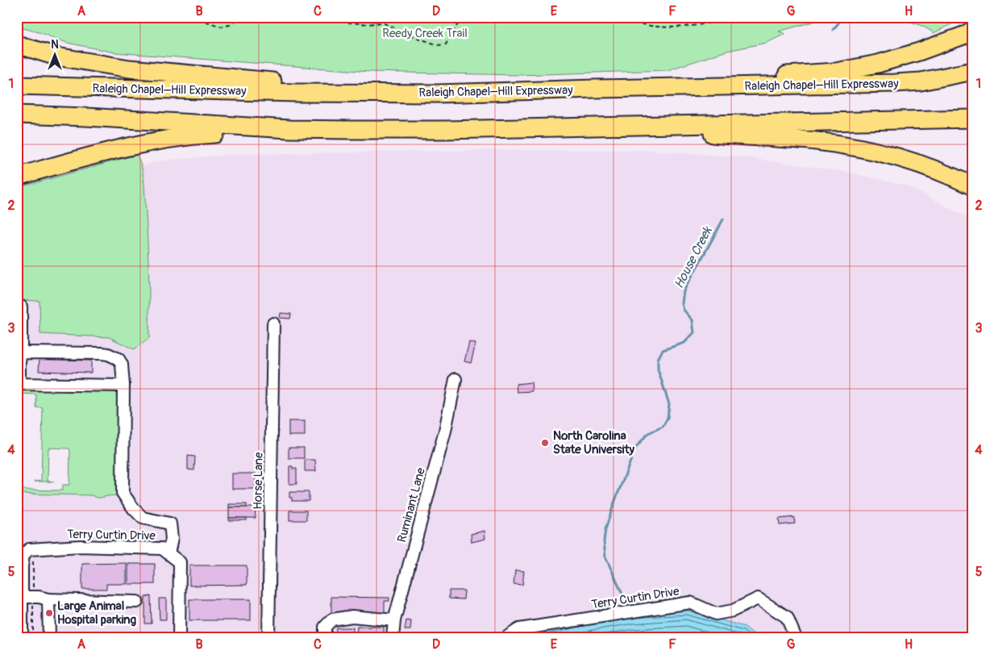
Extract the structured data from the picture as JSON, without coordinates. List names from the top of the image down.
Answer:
{
  "streets": {
    "highway": ["Raleigh Chapel–Hill Expressway"],
    "street": ["Horse Lane", "Ruminant Lane", "Terry Curtin Drive"]
  },
  "water": ["House Creek"],
  "parks": ["Reedy Creek Trail"],
  "places": ["North Carolina State University", "Large Animal Hospital parking"],
  "north": "top",
  "grid": {
    "columns": [
      "A",
      "B",
      "C",
      "D",
      "E",
      "F",
      "G",
      "H"
    ],
    "rows": [
      "1",
      "2",
      "3",
      "4",
      "5"
    ]
  }
}
